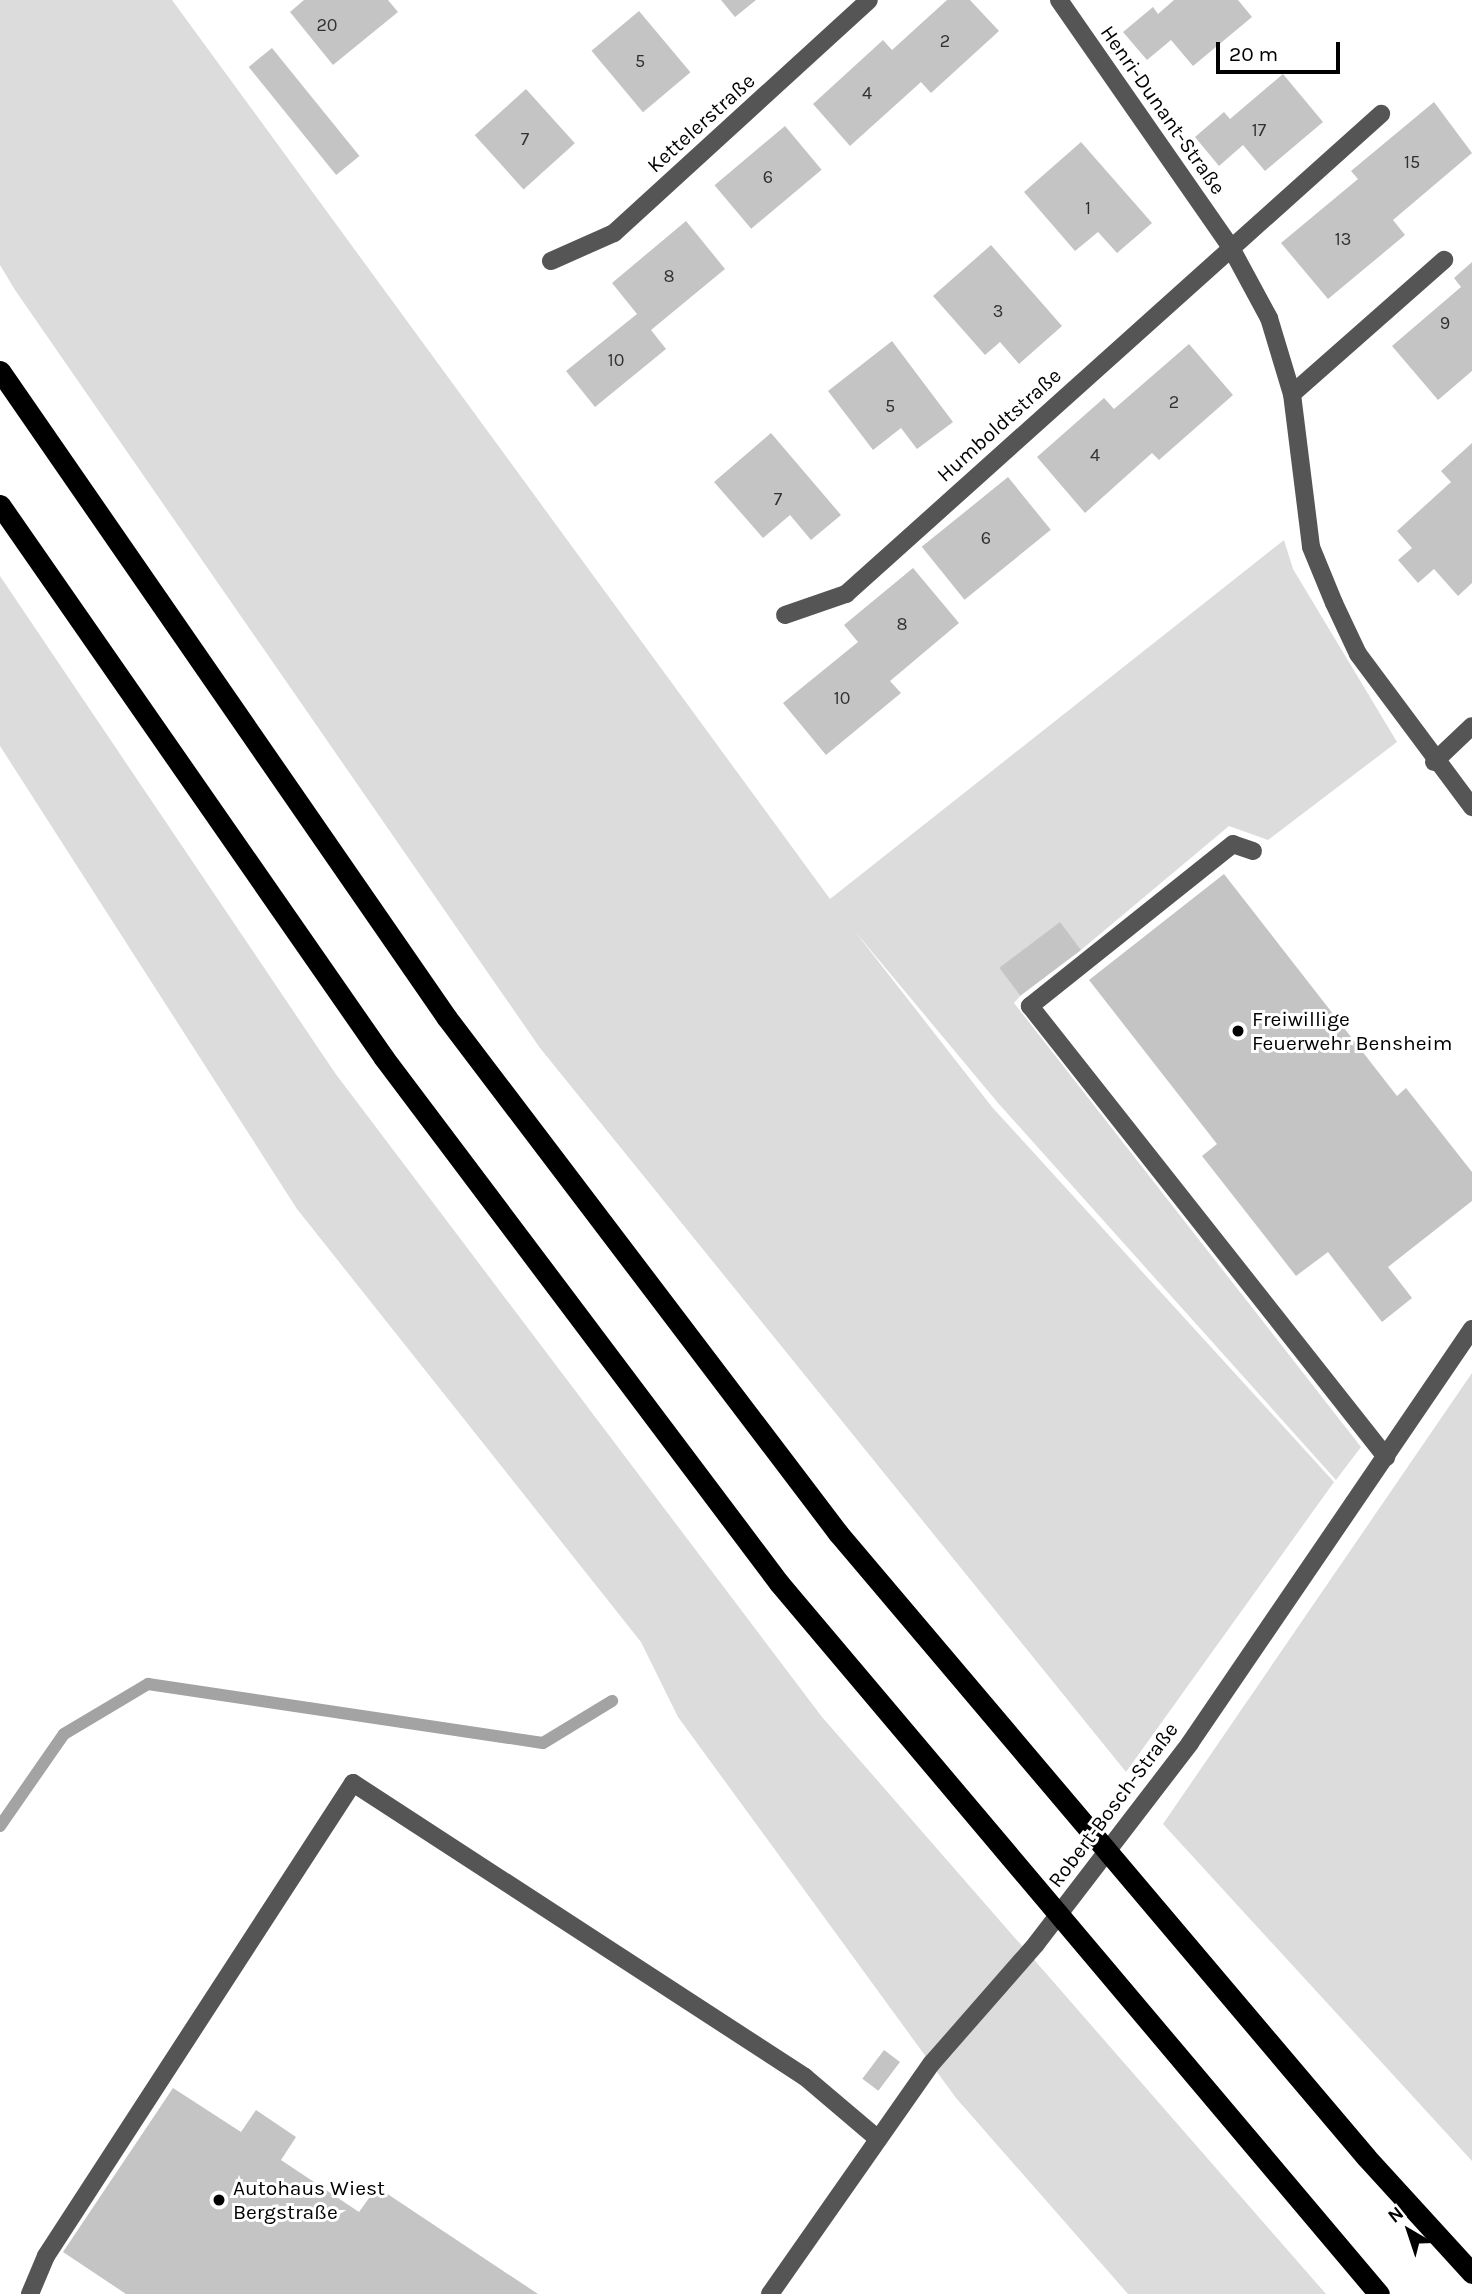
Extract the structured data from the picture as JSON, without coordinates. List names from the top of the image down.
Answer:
{
  "streets": {
    "street": [
      "Henri-Dunant-Straße",
      "Kettelerstraße",
      "Humboldtstraße",
      "Robert-Bosch-Straße"
    ]
  },
  "crossings": [
    ["Henri-Dunant-Straße", "Humboldtstraße"]
  ],
  "places": ["Freiwillige Feuerwehr Bensheim", "Autohaus Wiest Bergstraße"],
  "house_numbers": [
    "20",
    "2",
    "5",
    "4",
    "17",
    "7",
    "15",
    "6",
    "1",
    "13",
    "8",
    "3",
    "9",
    "10",
    "2",
    "5",
    "4",
    "7",
    "6",
    "8",
    "10"
  ],
  "scale_bar": "20 m",
  "north": "top left"
}
